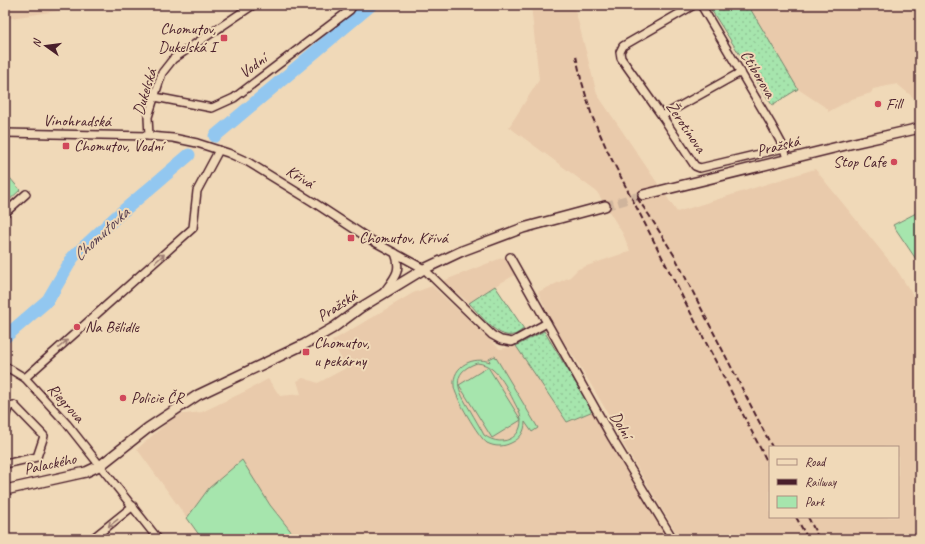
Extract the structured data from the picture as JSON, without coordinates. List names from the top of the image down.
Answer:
{
  "streets": {
    "main road": ["Pražská", "Palackého"],
    "street": [
      "Vodní",
      "Ctiborova",
      "Dukelská",
      "Vinohradská",
      "Žerotínova",
      "Křivá",
      "Riegrova",
      "Dolní"
    ]
  },
  "crossings": [
    ["Vodní", "Dukelská"],
    ["Ctiborova", "Žerotínova"],
    ["Ctiborova", "Pražská"],
    ["Dukelská", "Vinohradská"],
    ["Dukelská", "Křivá"],
    ["Vinohradská", "Křivá"],
    ["Pražská", "Křivá"],
    ["Pražská", "Riegrova"],
    ["Pražská", "Palackého"],
    ["Riegrova", "Palackého"]
  ],
  "water": ["Chomutovka"],
  "places": {
    "transit": [
      "Chomutov, Dukelská I",
      "Chomutov, Vodní",
      "Chomutov, Křivá",
      "Chomutov, u pekárny"
    ],
    "other": [
      "Fill",
      "Stop Cafe",
      "Na Bělidle",
      "Policie ČR"
    ]
  },
  "legend": ["Road", "Railway", "Park"],
  "north": "left"
}
